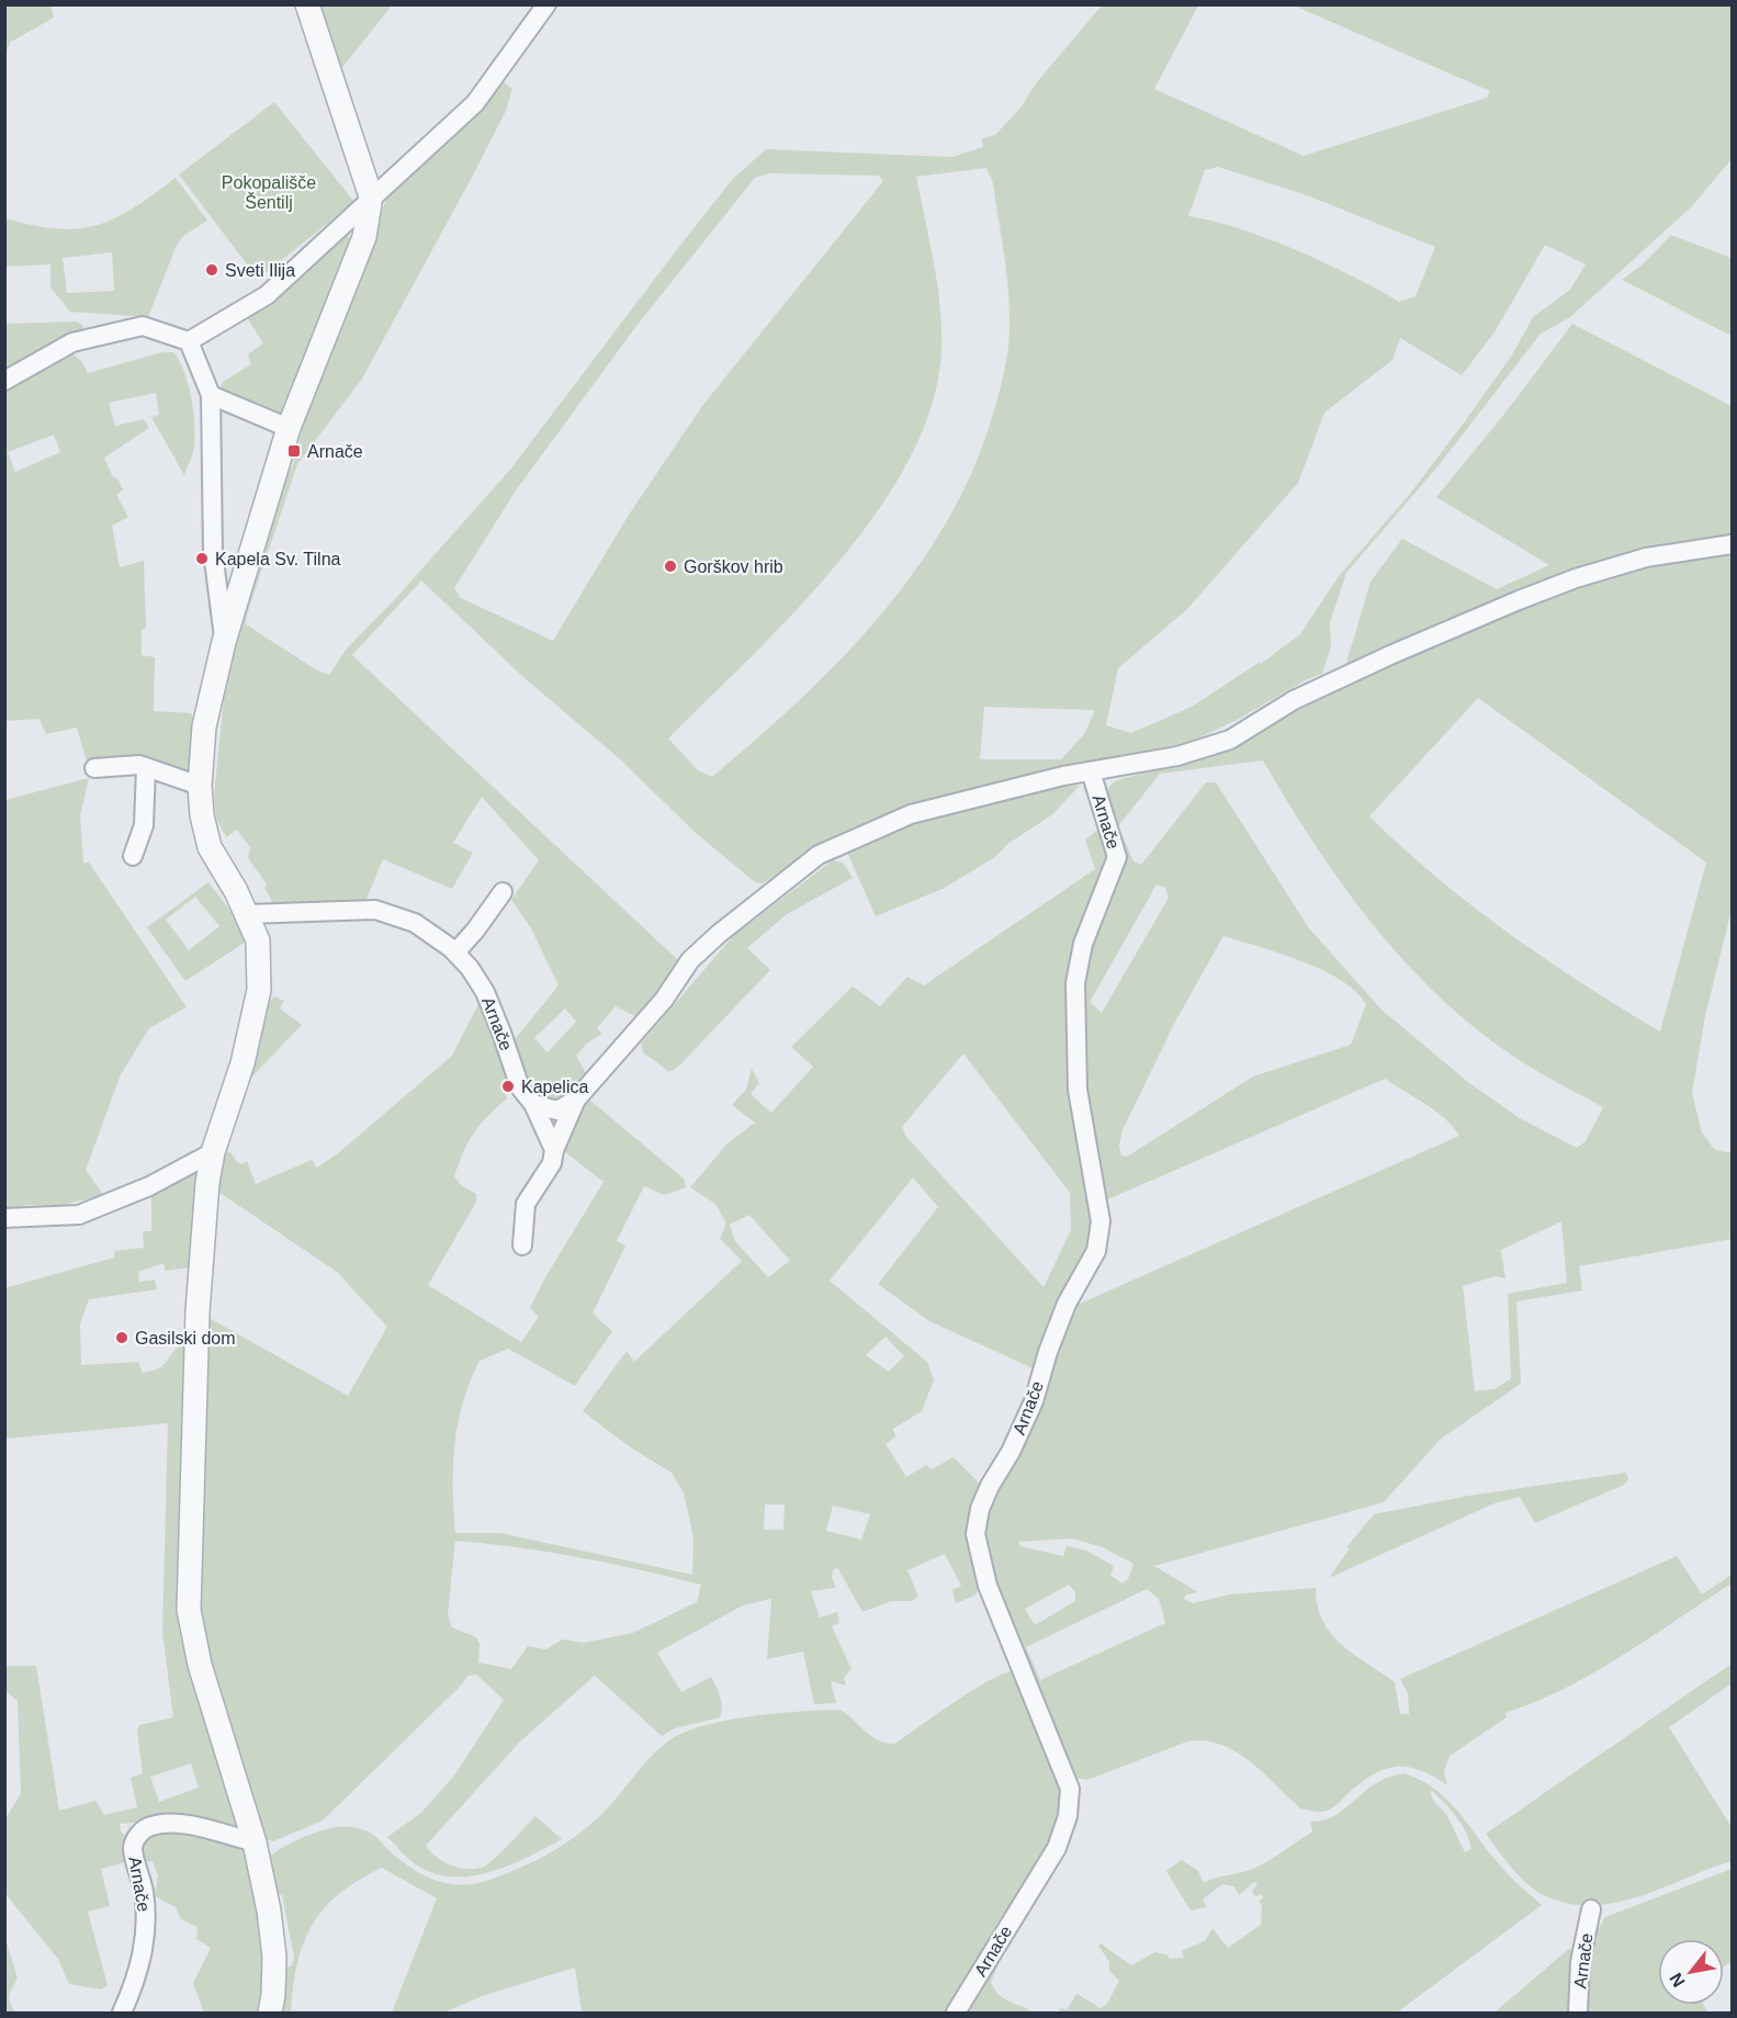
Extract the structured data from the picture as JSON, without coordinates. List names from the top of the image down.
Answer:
{
  "streets": {
    "street": ["Arnače"]
  },
  "parks": ["Pokopališče Šentilj"],
  "places": {
    "other": [
      "Sveti Ilija",
      "Kapela Sv. Tilna",
      "Gorškov hrib",
      "Kapelica",
      "Gasilski dom"
    ],
    "transit": ["Arnače"]
  },
  "north": "bottom left"
}
